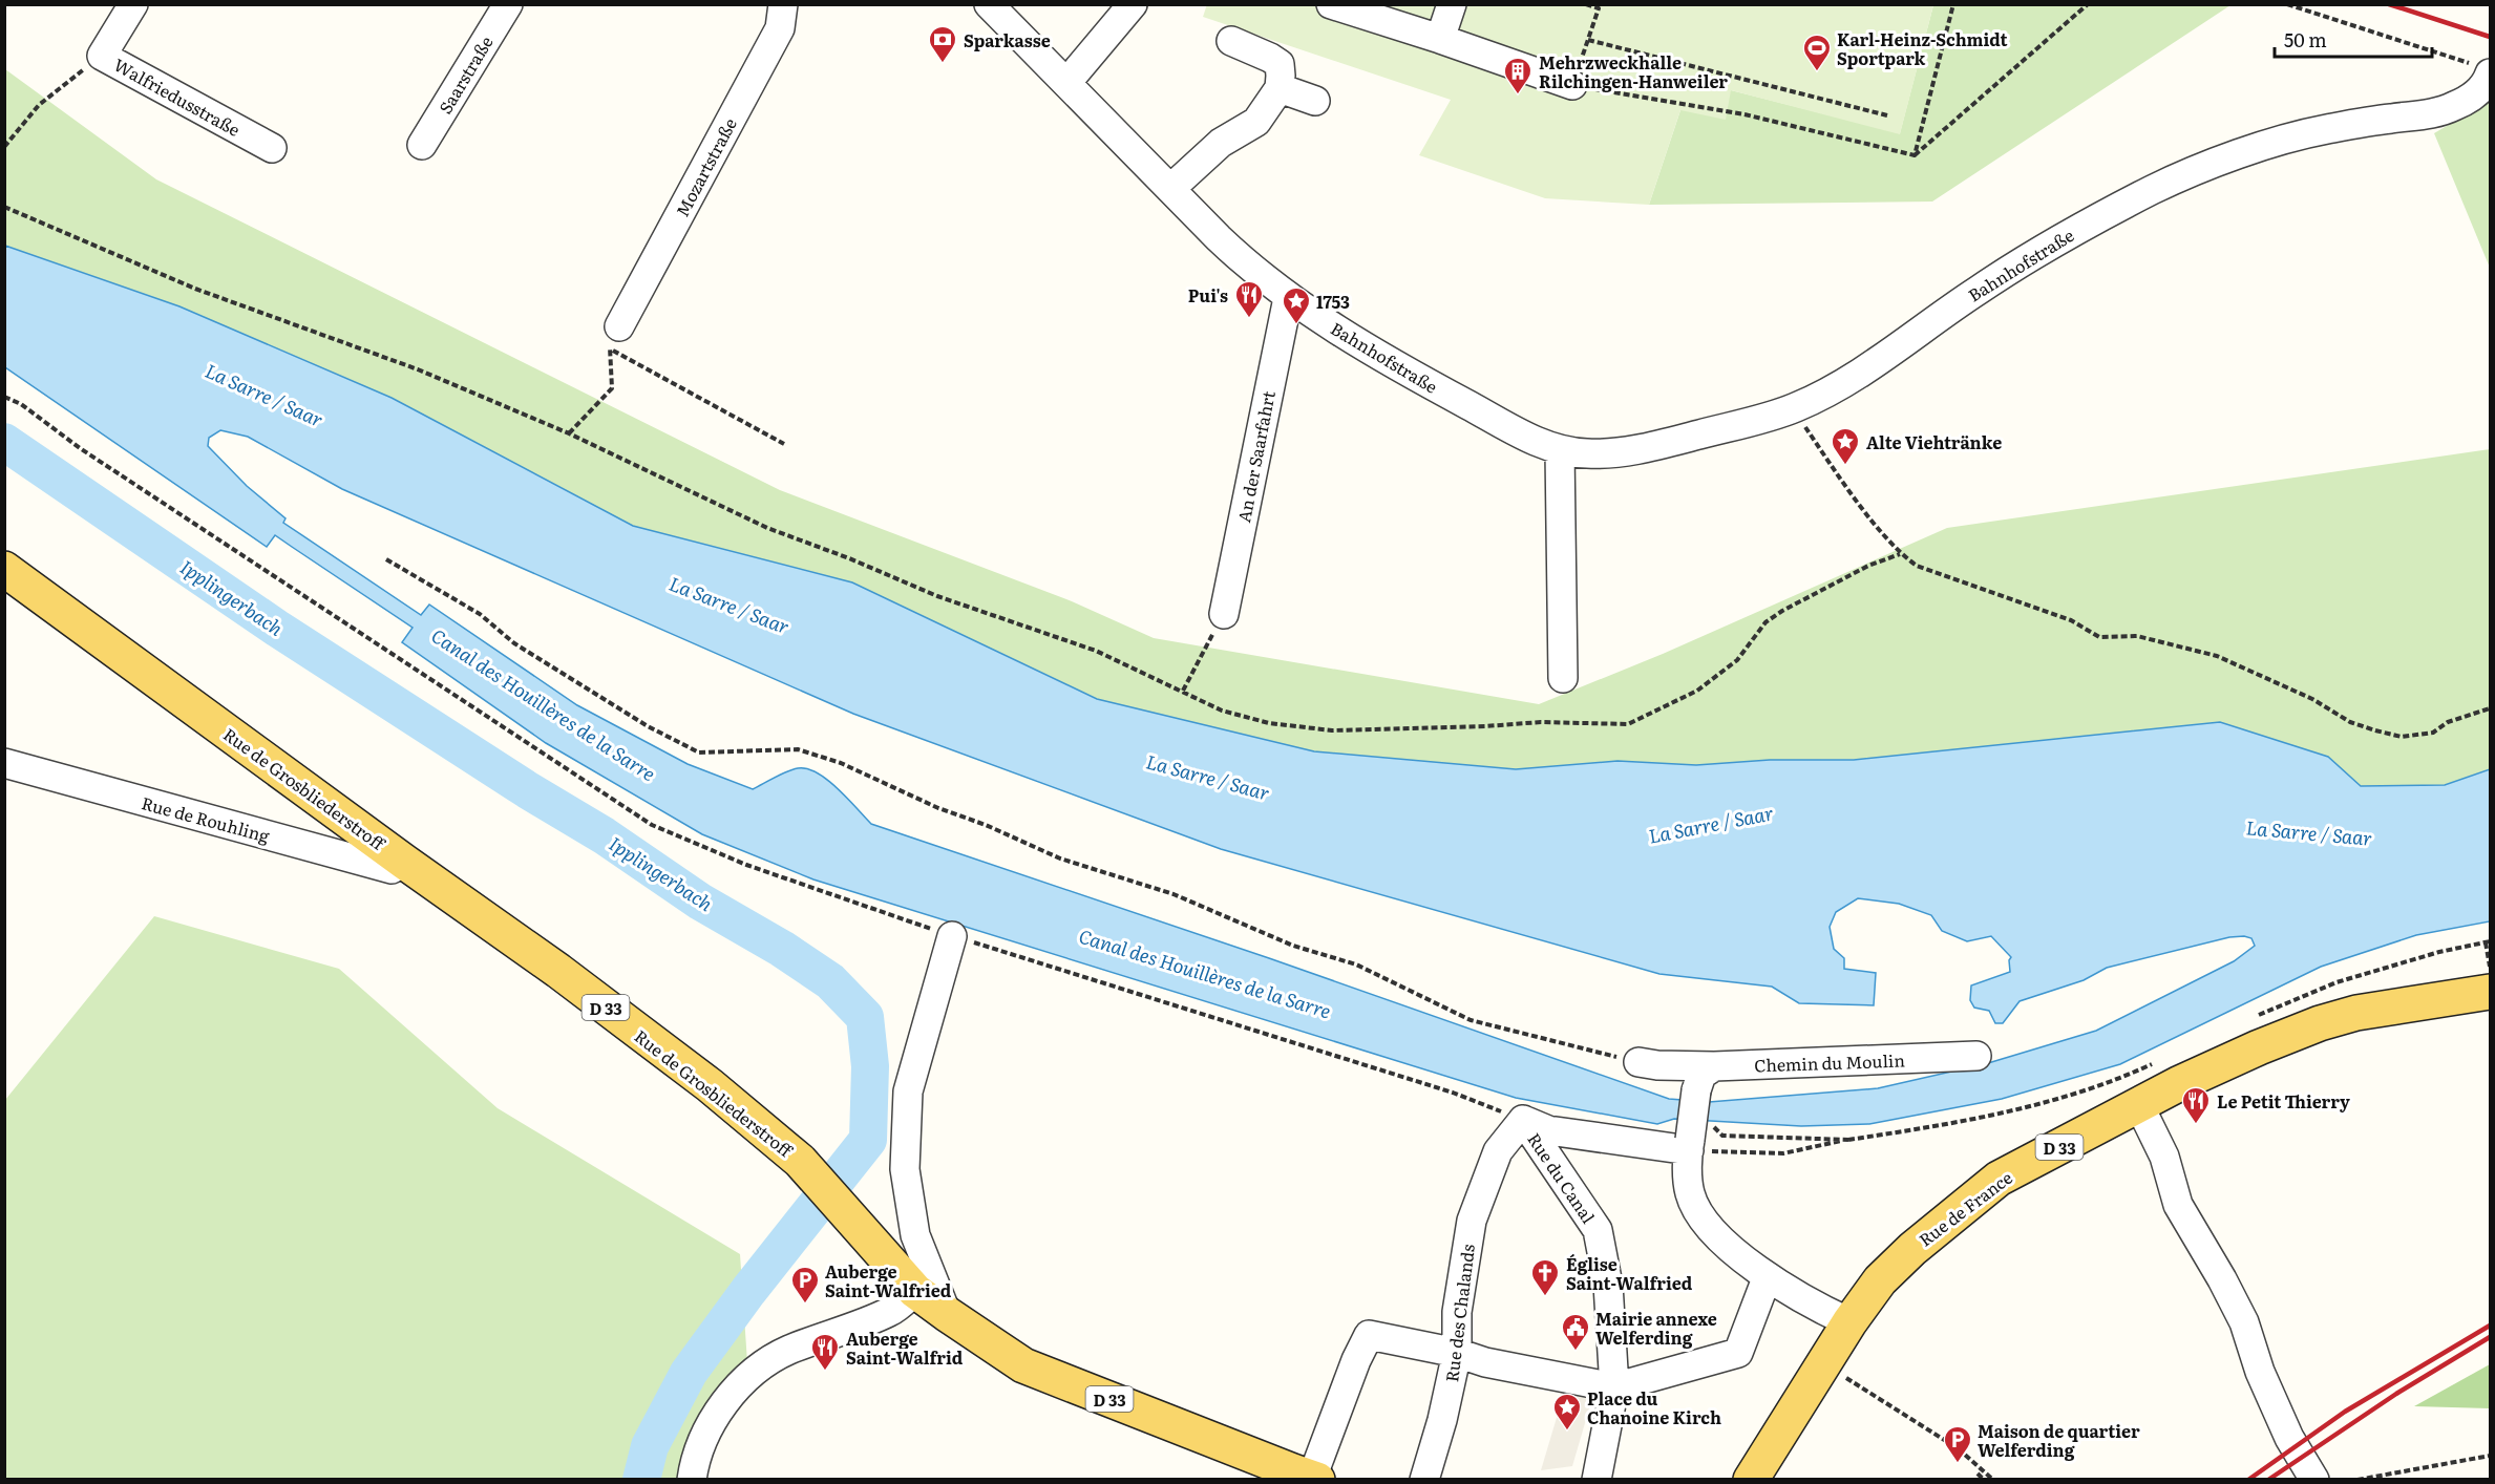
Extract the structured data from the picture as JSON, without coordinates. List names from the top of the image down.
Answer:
{
  "streets": {
    "main road": ["Rue de Grosbliederstroff", "D 33", "Rue de France"],
    "street": [
      "Saarstraße",
      "Walfriedusstraße",
      "Mozartstraße",
      "Bahnhofstraße",
      "An der Saarfahrt",
      "Rue de Rouhling",
      "Chemin du Moulin",
      "Rue du Canal",
      "Rue des Chalands"
    ]
  },
  "crossings": [
    ["Bahnhofstraße", "An der Saarfahrt"],
    ["Rue de Grosbliederstroff", "Rue de Rouhling"],
    ["Rue du Canal", "Rue des Chalands"]
  ],
  "water": ["La Sarre / Saar", "Ipplingerbach", "Canal des Houillères de la Sarre"],
  "places": {
    "bank": ["Sparkasse"],
    "sports": ["Karl-Heinz-Schmidt Sportpark"],
    "building": ["Mehrzweckhalle Rilchingen-Hanweiler"],
    "restaurant": ["Pui's", "Le Petit Thierry", "Auberge Saint-Walfrid"],
    "place": ["1753", "Alte Viehtränke", "Place du Chanoine Kirch"],
    "church": ["Église Saint-Walfried"],
    "parking": ["Auberge Saint-Walfried", "Maison de quartier Welferding"],
    "public building": ["Mairie annexe Welferding"]
  },
  "scale_bar": "50 m"
}
